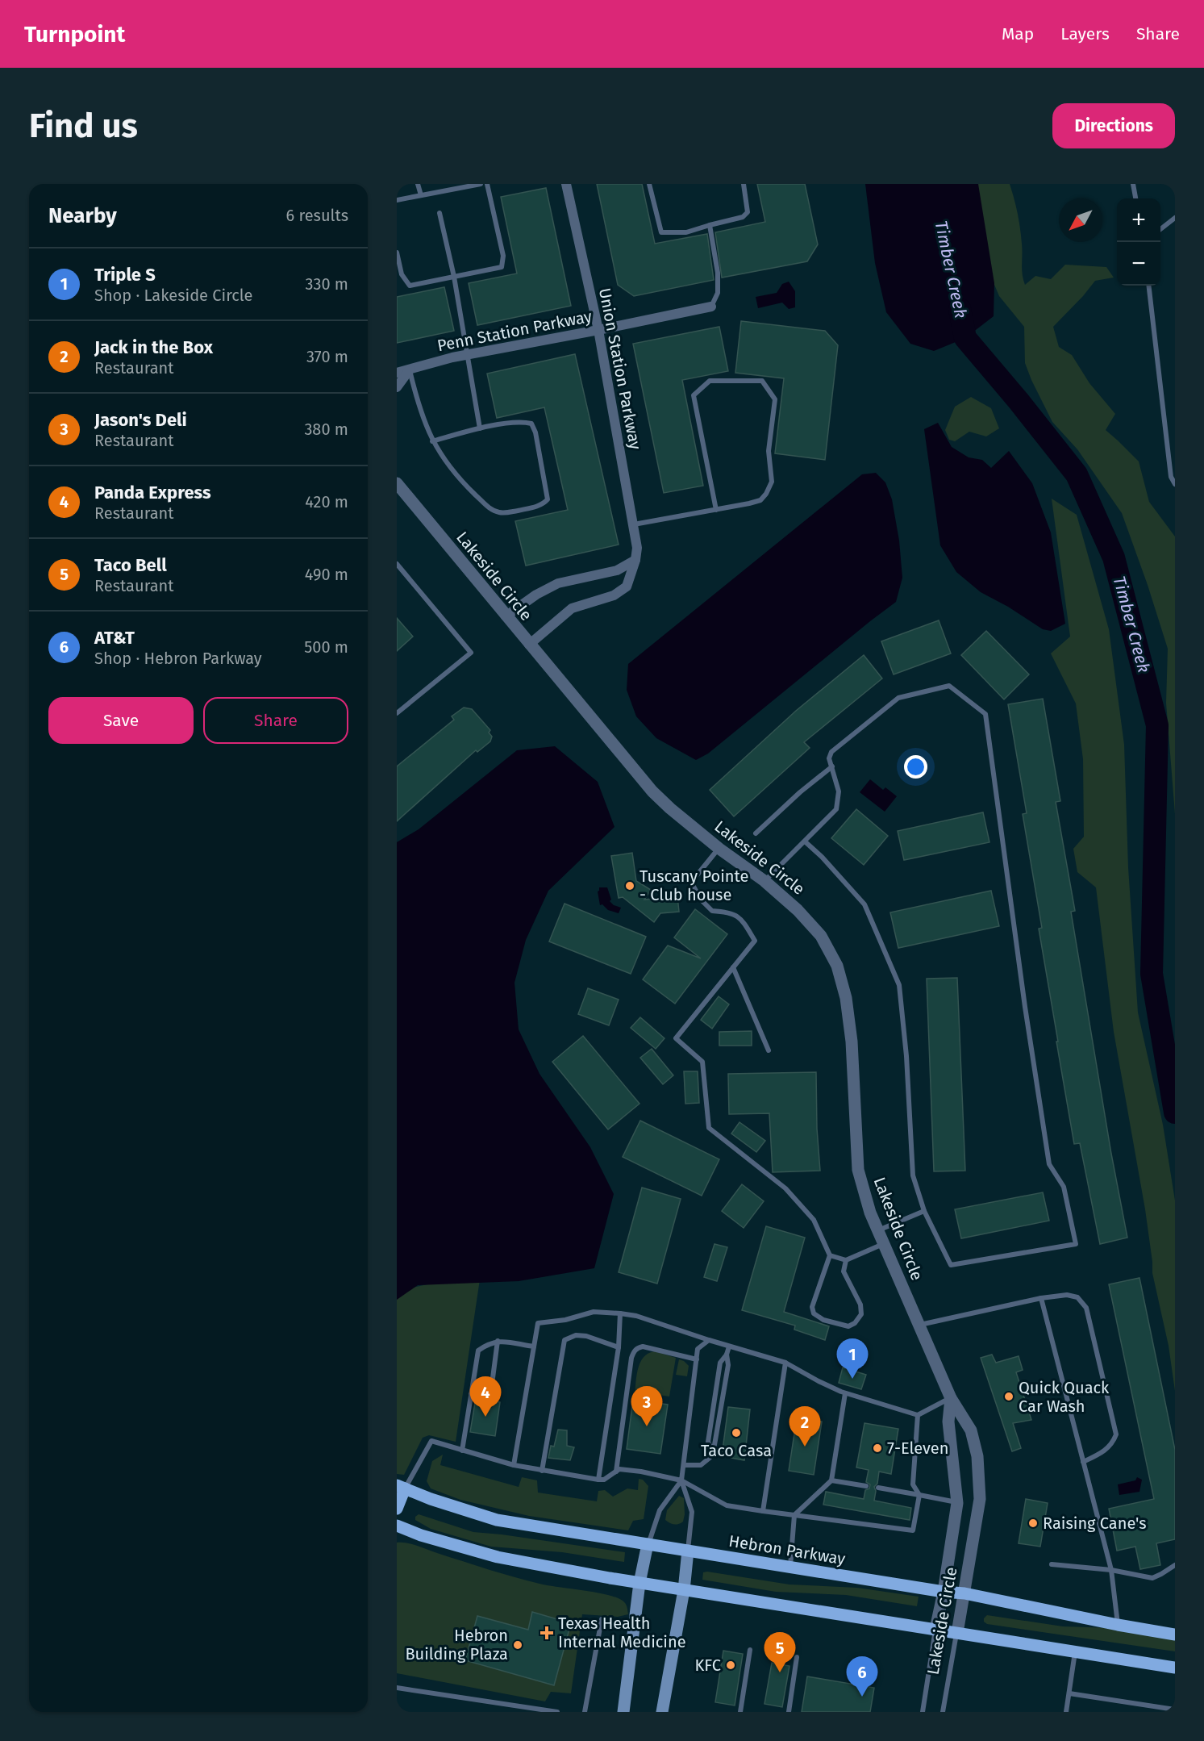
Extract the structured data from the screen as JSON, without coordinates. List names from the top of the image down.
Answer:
{
  "streets": {
    "main road": ["Hebron Parkway"],
    "street": ["Penn Station Parkway", "Union Station Parkway", "Lakeside Circle"]
  },
  "crossings": [
    ["Penn Station Parkway", "Union Station Parkway"],
    ["Union Station Parkway", "Lakeside Circle"],
    ["Lakeside Circle", "Hebron Parkway"]
  ],
  "water": ["Timber Creek"],
  "places": {
    "other": [
      "Tuscany Pointe - Club house",
      "Quick Quack Car Wash",
      "Taco Casa",
      "7-Eleven",
      "Raising Cane's",
      "Hebron Building Plaza",
      "KFC"
    ],
    "health": ["Texas Health Internal Medicine"]
  },
  "north": "bottom left",
  "page": {
    "header": "Turnpoint",
    "nav": ["Map", "Layers", "Share"],
    "buttons": [
      "Directions",
      ["Save", "Share"]
    ],
    "title": "Find us",
    "heading": ["Nearby", "6 results"],
    "map_buttons": ["+", "−"],
    "list": [
      {
        "mark": "1",
        "name": "Triple S",
        "note": "Shop · Lakeside Circle",
        "value": "330 m"
      },
      {
        "mark": "2",
        "name": "Jack in the Box",
        "note": "Restaurant",
        "value": "370 m"
      },
      {
        "mark": "3",
        "name": "Jason's Deli",
        "note": "Restaurant",
        "value": "380 m"
      },
      {
        "mark": "4",
        "name": "Panda Express",
        "note": "Restaurant",
        "value": "420 m"
      },
      {
        "mark": "5",
        "name": "Taco Bell",
        "note": "Restaurant",
        "value": "490 m"
      },
      {
        "mark": "6",
        "name": "AT&T",
        "note": "Shop · Hebron Parkway",
        "value": "500 m"
      }
    ],
    "pins": [
      "1",
      "4",
      "3",
      "2",
      "5",
      "6"
    ]
  }
}
